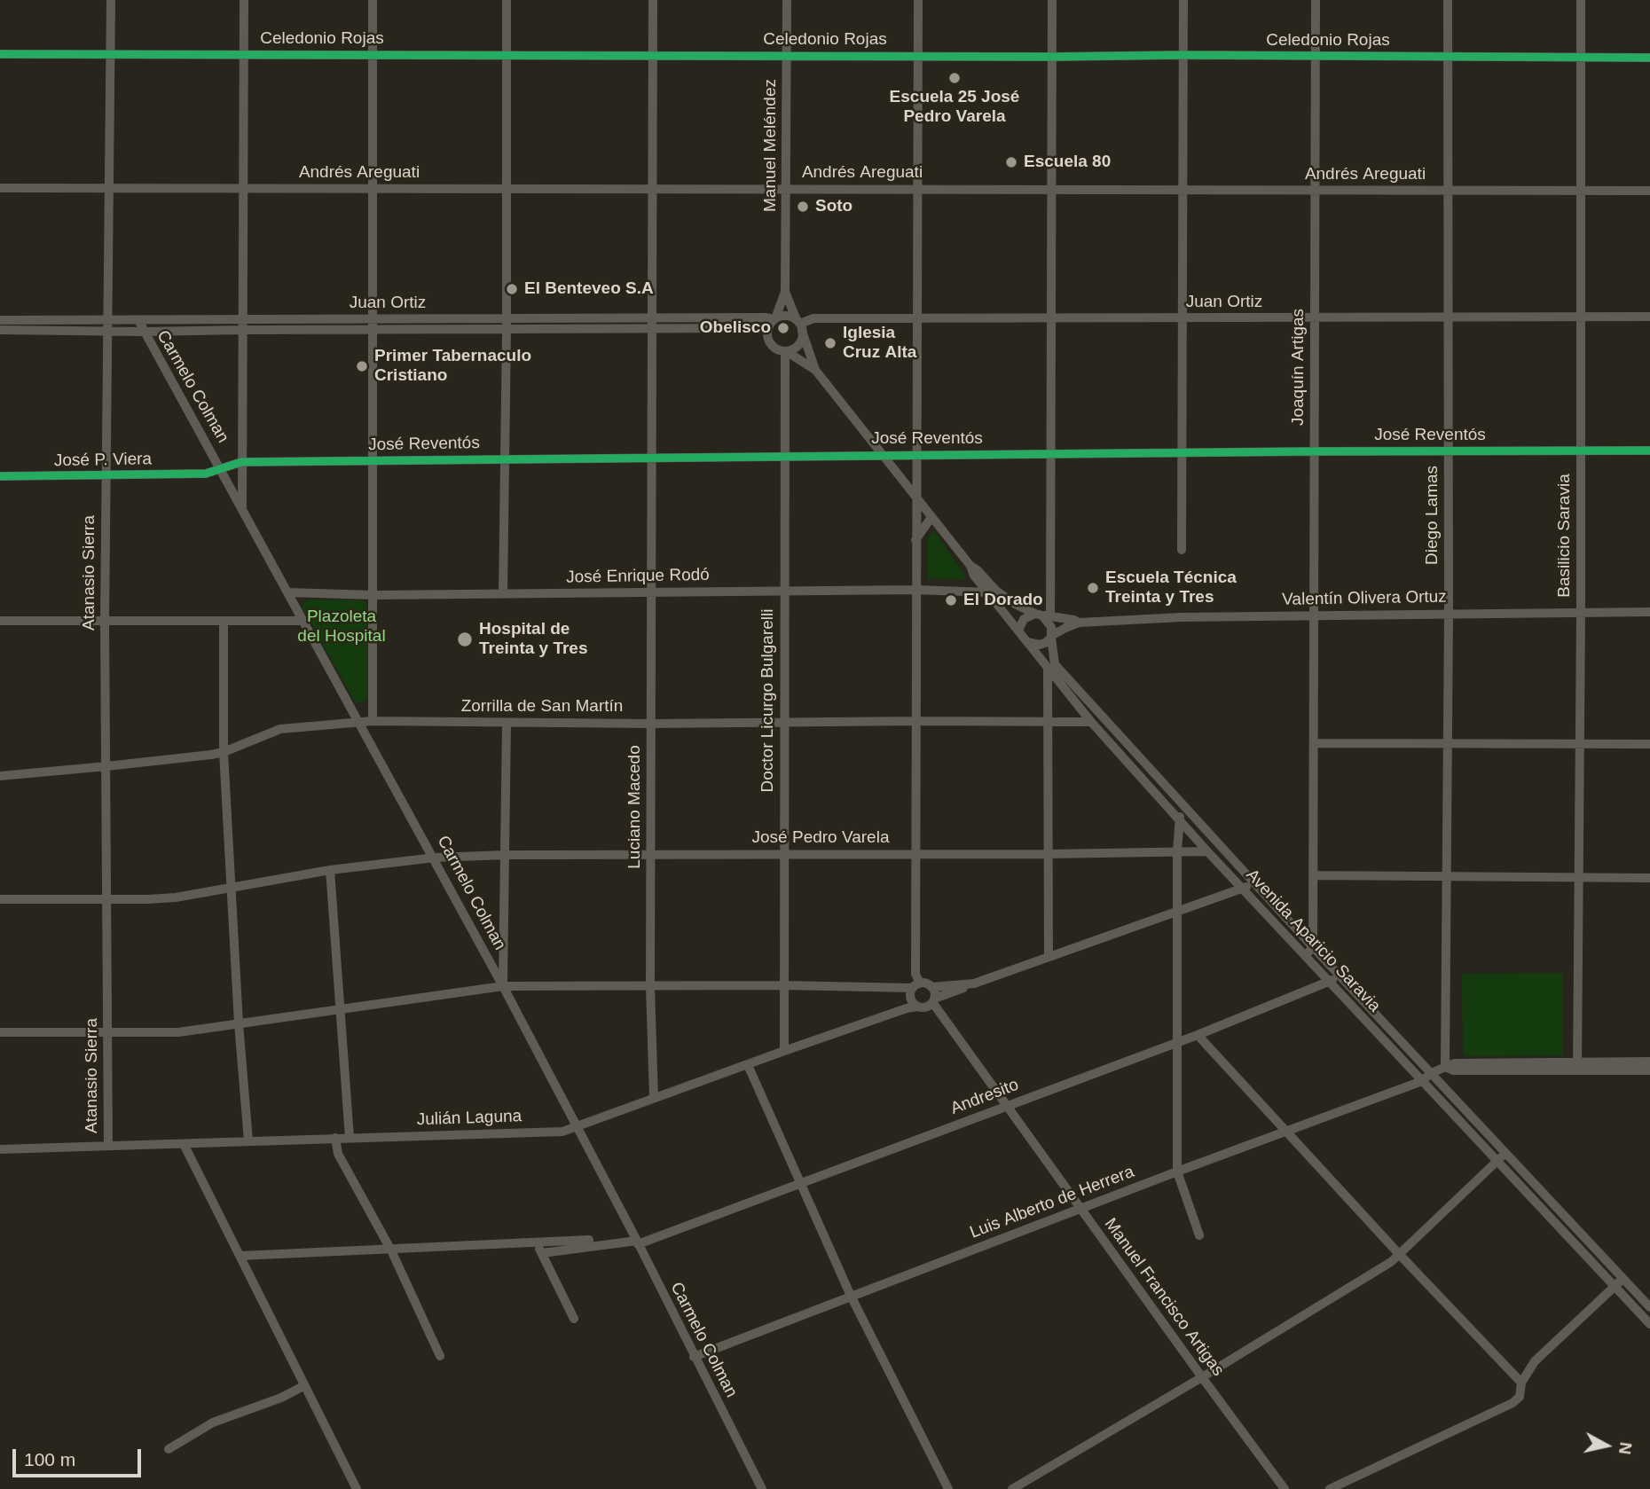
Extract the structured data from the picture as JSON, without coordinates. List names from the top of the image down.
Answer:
{
  "streets": {
    "street": [
      "Celedonio Rojas",
      "Manuel Meléndez",
      "Andrés Areguati",
      "Juan Ortiz",
      "Joaquín Artigas",
      "Carmelo Colman",
      "José Reventós",
      "José P. Viera",
      "Diego Lamas",
      "Basilicio Saravia",
      "Atanasio Sierra",
      "José Enrique Rodó",
      "Valentín Olivera Ortuz",
      "Doctor Licurgo Bulgarelli",
      "Zorrilla de San Martín",
      "Luciano Macedo",
      "José Pedro Varela",
      "Avenida Aparicio Saravia",
      "Andresito",
      "Julián Laguna",
      "Luis Alberto de Herrera",
      "Manuel Francisco Artigas"
    ]
  },
  "crossings": [
    ["Celedonio Rojas", "Manuel Meléndez"],
    ["Celedonio Rojas", "Joaquín Artigas"],
    ["Celedonio Rojas", "Diego Lamas"],
    ["Celedonio Rojas", "Basilicio Saravia"],
    ["Celedonio Rojas", "Atanasio Sierra"],
    ["Celedonio Rojas", "Luciano Macedo"],
    ["Manuel Meléndez", "Andrés Areguati"],
    ["Manuel Meléndez", "Juan Ortiz"],
    ["Manuel Meléndez", "Doctor Licurgo Bulgarelli"],
    ["Manuel Meléndez", "Avenida Aparicio Saravia"],
    ["Andrés Areguati", "Joaquín Artigas"],
    ["Andrés Areguati", "Diego Lamas"],
    ["Andrés Areguati", "Basilicio Saravia"],
    ["Andrés Areguati", "Atanasio Sierra"],
    ["Andrés Areguati", "Luciano Macedo"],
    ["Juan Ortiz", "Joaquín Artigas"],
    ["Juan Ortiz", "Carmelo Colman"],
    ["Juan Ortiz", "Diego Lamas"],
    ["Juan Ortiz", "Basilicio Saravia"],
    ["Juan Ortiz", "Atanasio Sierra"],
    ["Juan Ortiz", "Doctor Licurgo Bulgarelli"],
    ["Juan Ortiz", "Luciano Macedo"],
    ["Juan Ortiz", "Avenida Aparicio Saravia"],
    ["Joaquín Artigas", "José Reventós"],
    ["Joaquín Artigas", "Valentín Olivera Ortuz"],
    ["Joaquín Artigas", "Avenida Aparicio Saravia"],
    ["Carmelo Colman", "José Reventós"],
    ["Carmelo Colman", "José Enrique Rodó"],
    ["Carmelo Colman", "Zorrilla de San Martín"],
    ["Carmelo Colman", "José Pedro Varela"],
    ["Carmelo Colman", "Andresito"],
    ["Carmelo Colman", "Julián Laguna"],
    ["Carmelo Colman", "Luis Alberto de Herrera"],
    ["José Reventós", "José P. Viera"],
    ["José Reventós", "Diego Lamas"],
    ["José Reventós", "Basilicio Saravia"],
    ["José Reventós", "Doctor Licurgo Bulgarelli"],
    ["José Reventós", "Luciano Macedo"],
    ["José Reventós", "Avenida Aparicio Saravia"],
    ["José P. Viera", "Atanasio Sierra"],
    ["Diego Lamas", "Valentín Olivera Ortuz"],
    ["Basilicio Saravia", "Valentín Olivera Ortuz"],
    ["Atanasio Sierra", "Zorrilla de San Martín"],
    ["Atanasio Sierra", "José Pedro Varela"],
    ["Atanasio Sierra", "Julián Laguna"],
    ["José Enrique Rodó", "Doctor Licurgo Bulgarelli"],
    ["José Enrique Rodó", "Luciano Macedo"],
    ["José Enrique Rodó", "Avenida Aparicio Saravia"],
    ["Valentín Olivera Ortuz", "Avenida Aparicio Saravia"],
    ["Doctor Licurgo Bulgarelli", "Zorrilla de San Martín"],
    ["Doctor Licurgo Bulgarelli", "José Pedro Varela"],
    ["Doctor Licurgo Bulgarelli", "Avenida Aparicio Saravia"],
    ["Doctor Licurgo Bulgarelli", "Julián Laguna"],
    ["Zorrilla de San Martín", "Luciano Macedo"],
    ["Zorrilla de San Martín", "Avenida Aparicio Saravia"],
    ["Luciano Macedo", "José Pedro Varela"],
    ["Luciano Macedo", "Julián Laguna"],
    ["José Pedro Varela", "Avenida Aparicio Saravia"],
    ["Avenida Aparicio Saravia", "Andresito"],
    ["Avenida Aparicio Saravia", "Luis Alberto de Herrera"],
    ["Andresito", "Manuel Francisco Artigas"],
    ["Julián Laguna", "Manuel Francisco Artigas"],
    ["Luis Alberto de Herrera", "Manuel Francisco Artigas"]
  ],
  "parks": ["Plazoleta del Hospital"],
  "places": [
    "Escuela 25 José Pedro Varela",
    "Escuela 80",
    "Soto",
    "El Benteveo S.A",
    "Obelisco",
    "Iglesia Cruz Alta",
    "Primer Tabernaculo Cristiano",
    "Escuela Técnica Treinta y Tres",
    "El Dorado",
    "Hospital de Treinta y Tres"
  ],
  "scale_bar": "100 m",
  "north": "right"
}
